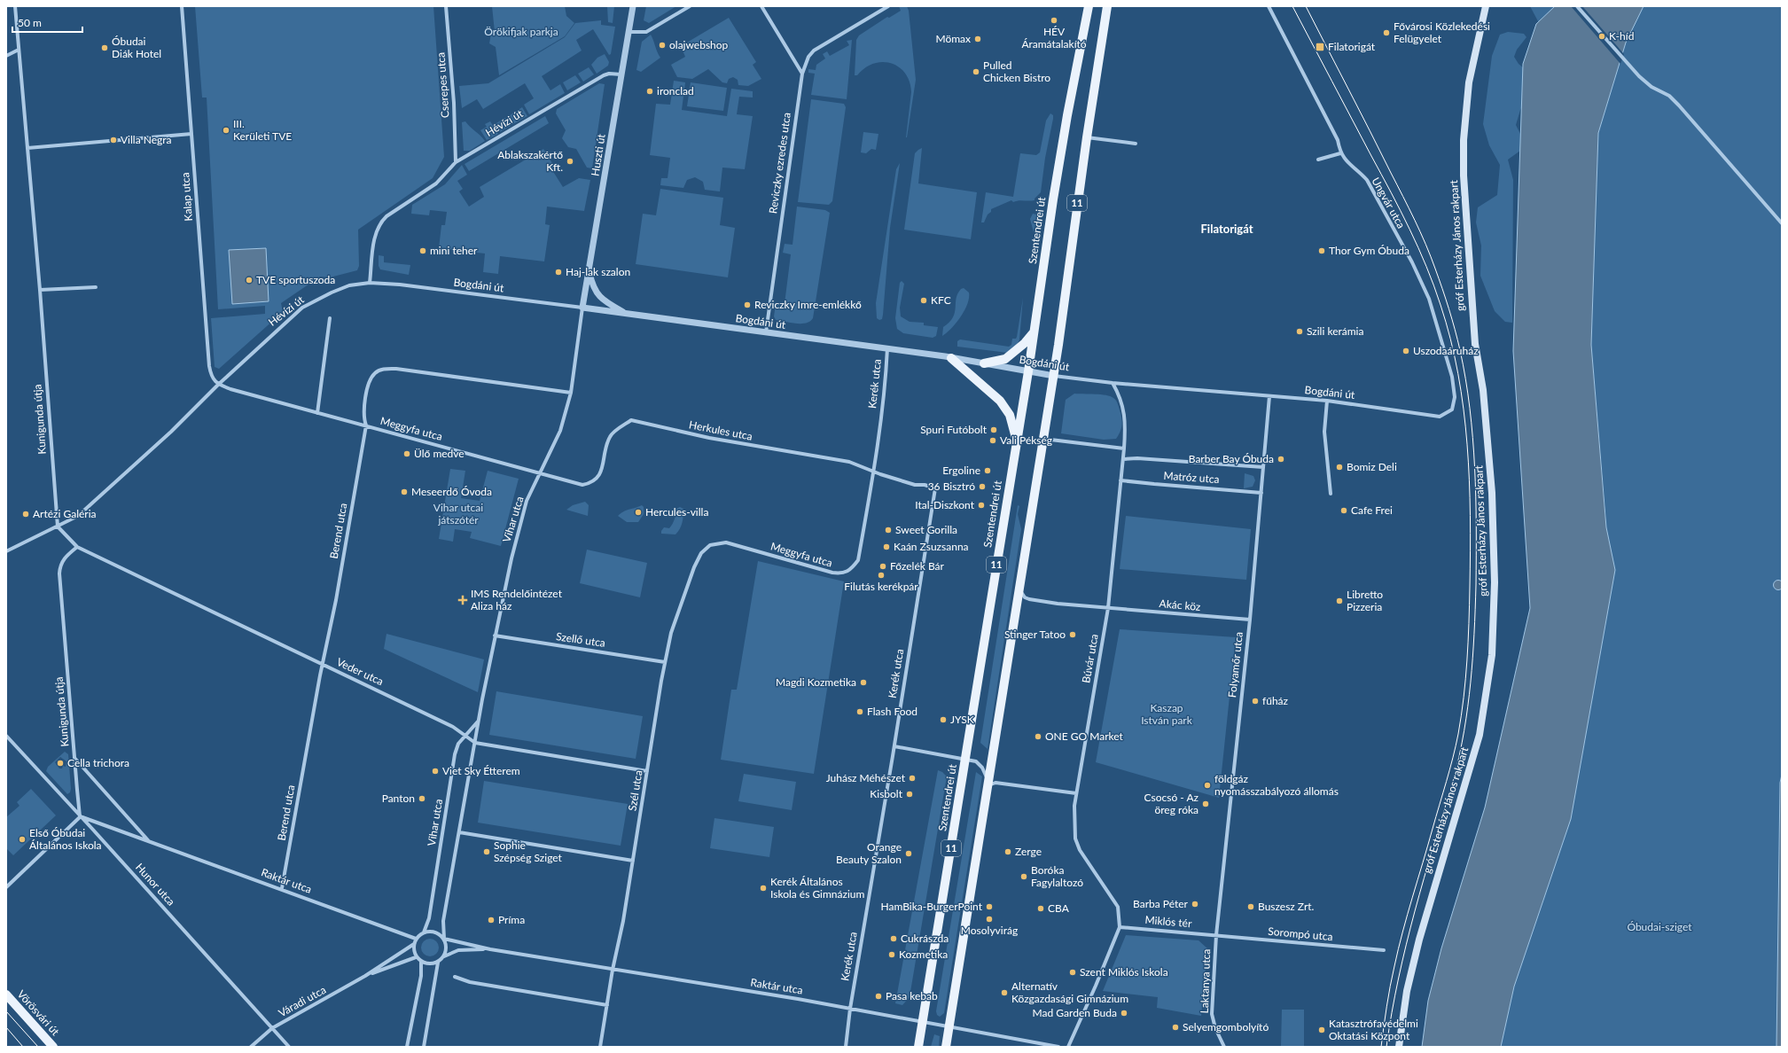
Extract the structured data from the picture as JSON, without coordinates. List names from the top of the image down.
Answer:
{
  "streets": {
    "main road": [
      "11",
      "Szentendrei út",
      "gróf Esterházy János rakpart",
      "Vörösvári út"
    ],
    "street": [
      "Cserepes utca",
      "Hévízi út",
      "Huszti út",
      "Reviczky ezredes utca",
      "Kalap utca",
      "Ungvár utca",
      "Bogdáni út",
      "Kerék utca",
      "Kunigunda útja",
      "Meggyfa utca",
      "Herkules utca",
      "Matróz utca",
      "Vihar utca",
      "Berend utca",
      "Akác köz",
      "Szellő utca",
      "Búvár utca",
      "Folyamőr utca",
      "Veder utca",
      "Szél utca",
      "Raktár utca",
      "Hunor utca",
      "Miklós tér",
      "Sorompó utca",
      "Laktanya utca",
      "Váradi utca"
    ]
  },
  "crossings": [
    ["Cserepes utca", "Hévízi út"],
    ["Hévízi út", "Huszti út"],
    ["Hévízi út", "Kalap utca"],
    ["Hévízi út", "Bogdáni út"],
    ["Hévízi út", "Kunigunda útja"],
    ["Hévízi út", "Meggyfa utca"],
    ["Huszti út", "Bogdáni út"],
    ["Huszti út", "Vihar utca"],
    ["Reviczky ezredes utca", "Bogdáni út"],
    ["Kalap utca", "Meggyfa utca"],
    ["11", "Bogdáni út"],
    ["11", "Akác köz"],
    ["11", "Raktár utca"],
    ["Ungvár utca", "Bogdáni út"],
    ["Szentendrei út", "Bogdáni út"],
    ["Szentendrei út", "Raktár utca"],
    ["Bogdáni út", "Kerék utca"],
    ["Bogdáni út", "Vihar utca"],
    ["Bogdáni út", "Búvár utca"],
    ["Bogdáni út", "Folyamőr utca"],
    ["Kerék utca", "Meggyfa utca"],
    ["Kerék utca", "Herkules utca"],
    ["Kerék utca", "Raktár utca"],
    ["Kunigunda útja", "Veder utca"],
    ["Kunigunda útja", "Raktár utca"],
    ["Kunigunda útja", "Hunor utca"],
    ["Meggyfa utca", "Herkules utca"],
    ["Meggyfa utca", "Vihar utca"],
    ["Meggyfa utca", "Berend utca"],
    ["Meggyfa utca", "Szél utca"],
    ["Matróz utca", "Búvár utca"],
    ["Matróz utca", "Folyamőr utca"],
    ["Vihar utca", "Berend utca"],
    ["Vihar utca", "Szellő utca"],
    ["Vihar utca", "Veder utca"],
    ["Vihar utca", "Raktár utca"],
    ["Vihar utca", "Váradi utca"],
    ["Berend utca", "Veder utca"],
    ["Berend utca", "Raktár utca"],
    ["Akác köz", "Búvár utca"],
    ["Akác köz", "Folyamőr utca"],
    ["Szellő utca", "Szél utca"],
    ["Búvár utca", "Miklós tér"],
    ["Folyamőr utca", "Miklós tér"],
    ["Folyamőr utca", "Sorompó utca"],
    ["Folyamőr utca", "Laktanya utca"],
    ["Veder utca", "Szél utca"],
    ["Szél utca", "Raktár utca"],
    ["Raktár utca", "Hunor utca"],
    ["Raktár utca", "Váradi utca"],
    ["Hunor utca", "Váradi utca"],
    ["Miklós tér", "Sorompó utca"],
    ["Miklós tér", "Laktanya utca"],
    ["Sorompó utca", "Laktanya utca"]
  ],
  "districts": ["Filatorigát"],
  "parks": [
    "Örökifjak parkja",
    "Vihar utcai játszótér",
    "Kaszap István park",
    "Óbudai-sziget"
  ],
  "places": {
    "other": [
      "HÉV Áramátalakító",
      "Fővárosi Közlekedési Felügyelet",
      "K-híd",
      "Mömax",
      "olajwebshop",
      "Óbudai Diák Hotel",
      "Pulled Chicken Bistro",
      "ironclad",
      "III. Kerületi TVE",
      "Villa Negra",
      "Ablakszakértő Kft.",
      "mini teher",
      "Thor Gym Óbuda",
      "Haj-lak szalon",
      "TVE sportuszoda",
      "KFC",
      "Reviczky Imre-emlékkő",
      "Szili kerámia",
      "Uszodaáruház",
      "Spuri Futóbolt",
      "Vali Pékség",
      "Ülő medve",
      "Barber Bay Óbuda",
      "Bomiz Deli",
      "Ergoline",
      "36 Bisztró",
      "Meseerdő Óvoda",
      "Ital-Diszkont",
      "Cafe Frei",
      "Hercules-villa",
      "Artézi Galéria",
      "Sweet Gorilla",
      "Kaán Zsuzsanna",
      "Főzelék Bár",
      "Filutás kerékpár",
      "Libretto Pizzeria",
      "Stinger Tatoo",
      "Magdi Kozmetika",
      "fűház",
      "Flash Food",
      "JYSK",
      "ONE GO Market",
      "Cella trichora",
      "Viet Sky Étterem",
      "Juhász Méhészet",
      "földgáz nyomásszabályozó állomás",
      "Kisbolt",
      "Panton",
      "Csocsó - Az öreg róka",
      "Első Óbudai Általános Iskola",
      "Sophie Szépség Sziget",
      "Zerge",
      "Orange Beauty Szalon",
      "Boróka Fagylaltozó",
      "Kerék Általános Iskola és Gimnázium",
      "Barba Péter",
      "HamBika-BurgerPoint",
      "Buszesz Zrt.",
      "CBA",
      "Mosolyvirág",
      "Príma",
      "Cukrászda",
      "Kozmetika",
      "Szent Miklós Iskola",
      "Alternatív Közgazdasági Gimnázium",
      "Pasa kebab",
      "Mad Garden Buda",
      "Selyemgombolyító",
      "Katasztrófavédelmi Oktatási Központ"
    ],
    "transit": ["Filatorigát"],
    "health": ["IMS Rendelőintézet Aliza ház"]
  },
  "scale_bar": "50 m"
}
